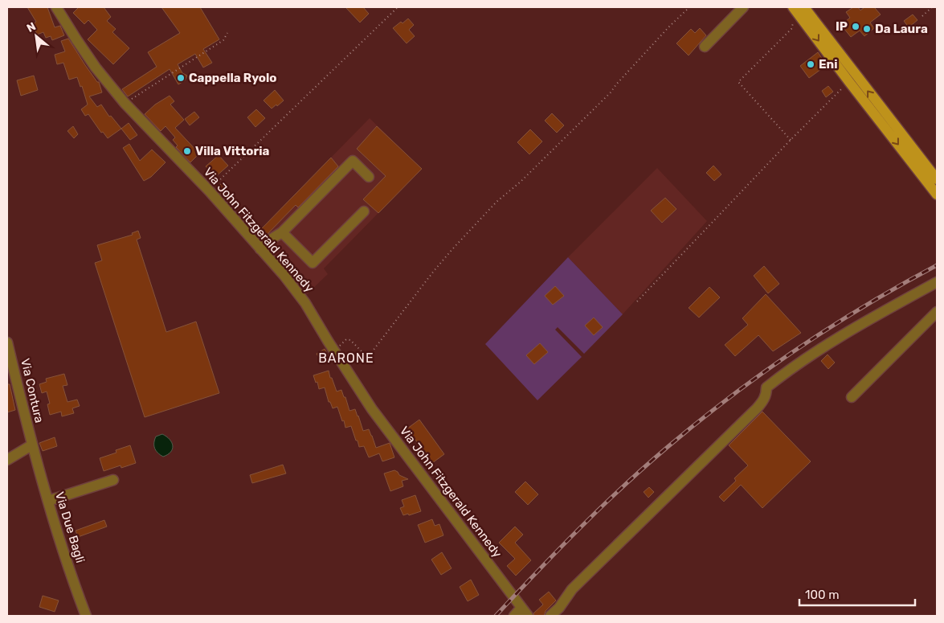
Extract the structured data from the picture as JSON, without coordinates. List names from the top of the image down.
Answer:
{
  "streets": {
    "street": ["Via John Fitzgerald Kennedy", "Via Contura", "Via Due Bagli"]
  },
  "crossings": [
    ["Via Contura", "Via Due Bagli"]
  ],
  "districts": ["BARONE"],
  "places": [
    "IP",
    "Da Laura",
    "Eni",
    "Cappella Ryolo",
    "Villa Vittoria"
  ],
  "scale_bar": "100 m",
  "north": "top left"
}
